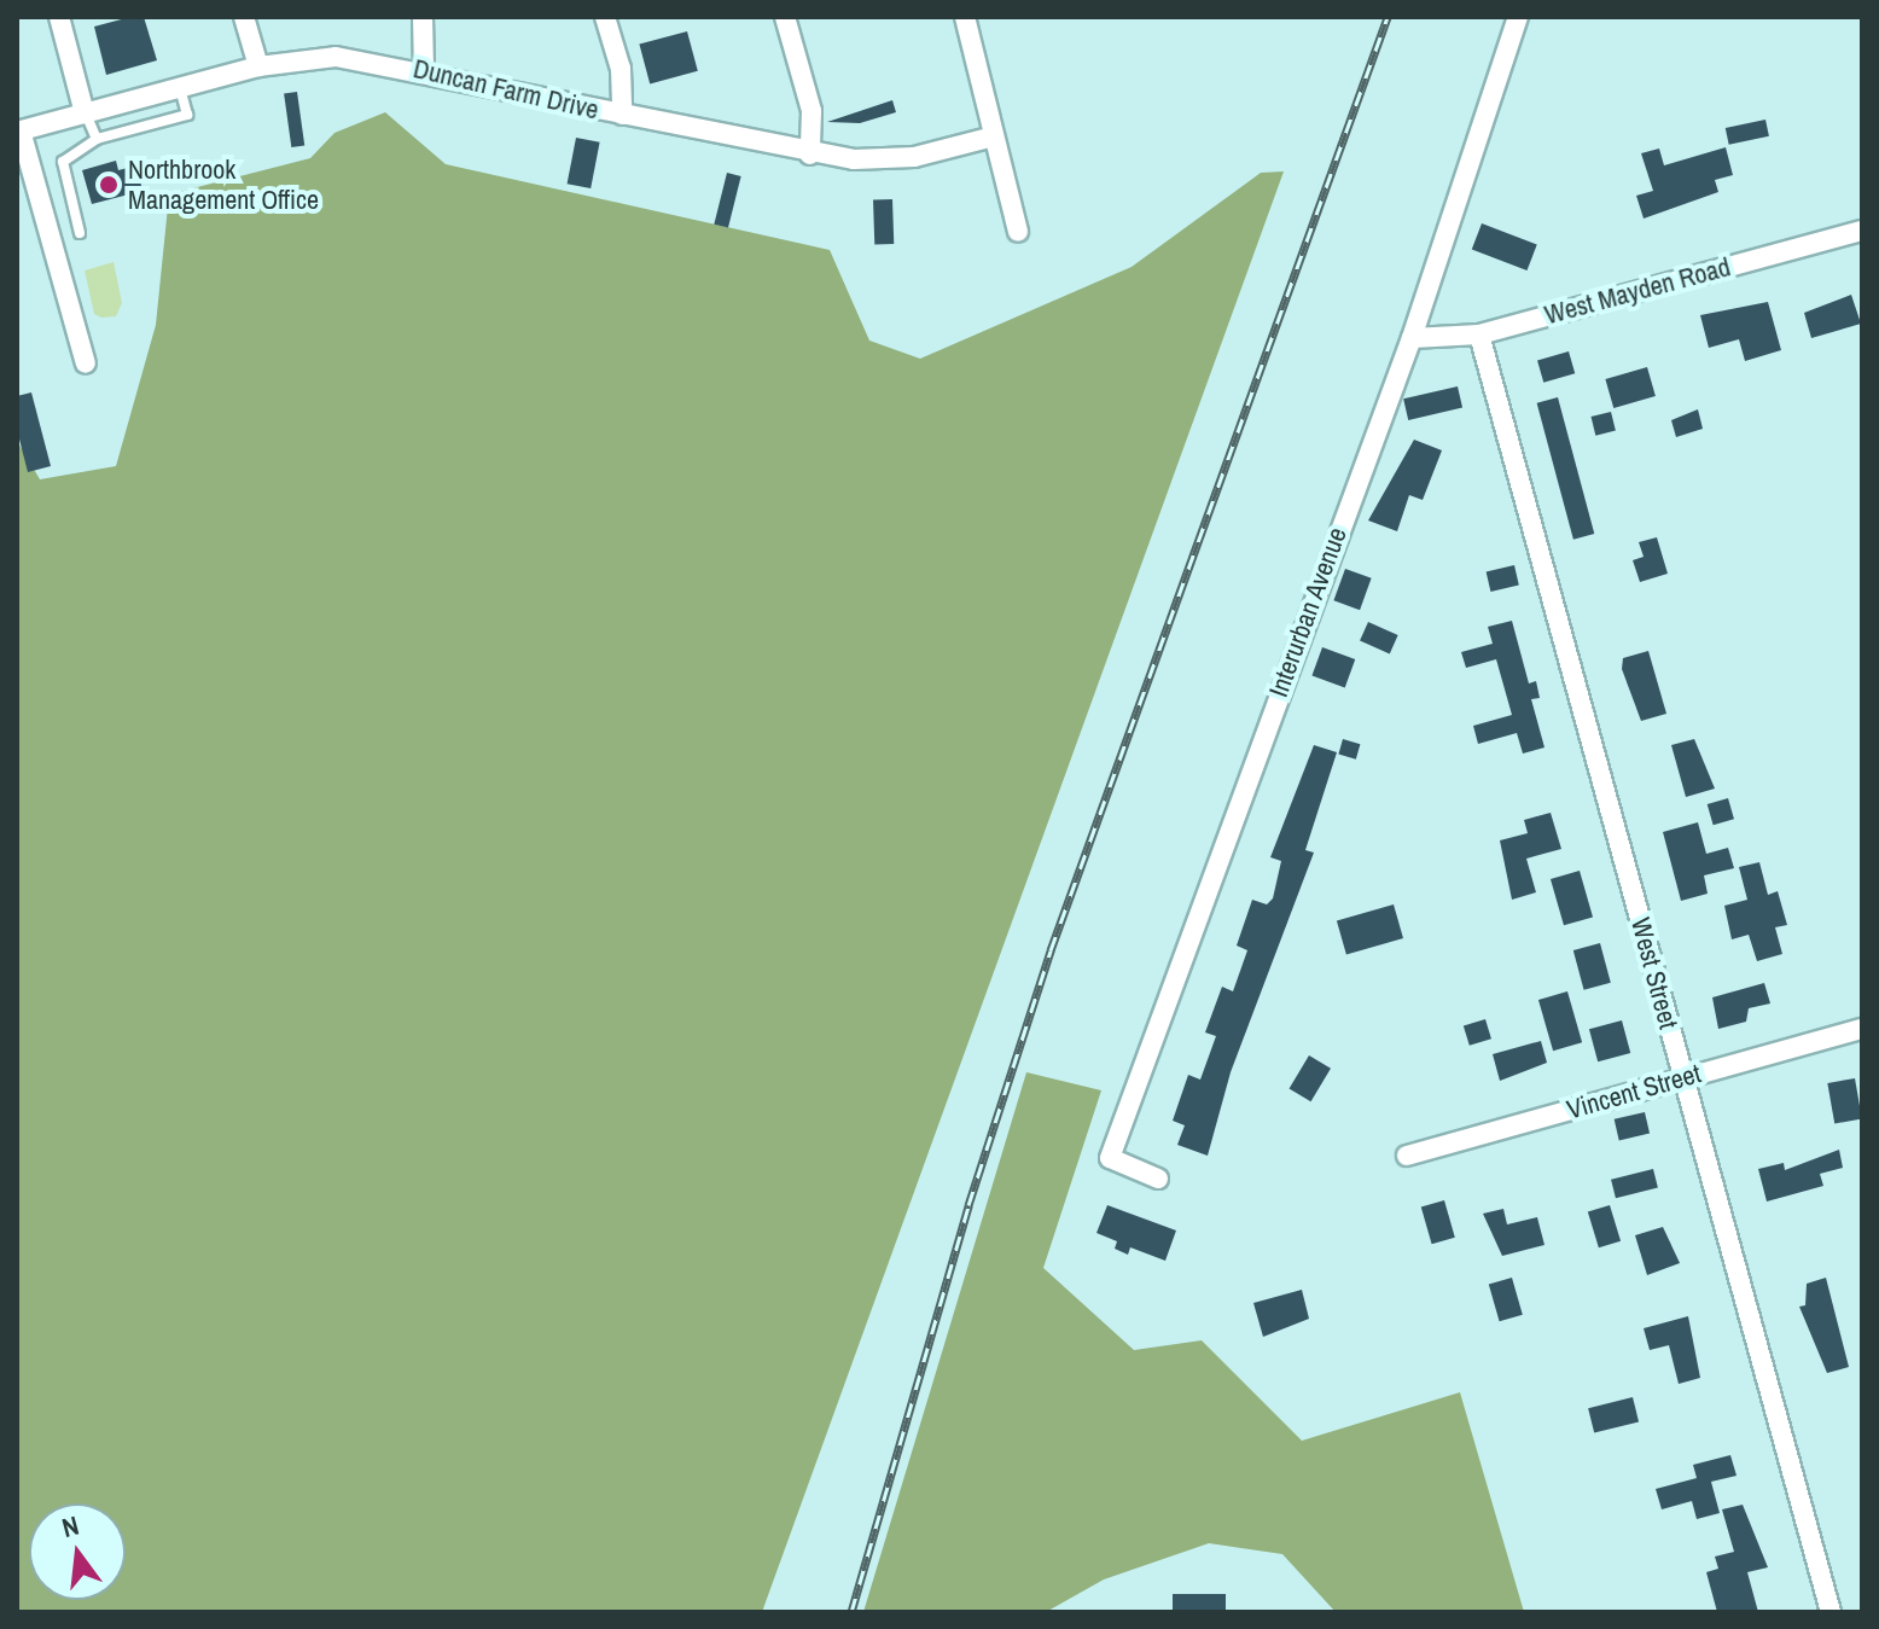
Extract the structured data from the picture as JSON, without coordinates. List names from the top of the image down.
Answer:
{
  "streets": {
    "street": [
      "Duncan Farm Drive",
      "West Mayden Road",
      "Interurban Avenue",
      "West Street",
      "Vincent Street"
    ]
  },
  "crossings": [
    ["West Mayden Road", "Interurban Avenue"],
    ["West Mayden Road", "West Street"],
    ["West Street", "Vincent Street"]
  ],
  "places": ["Northbrook Management Office"],
  "north": "top"
}
